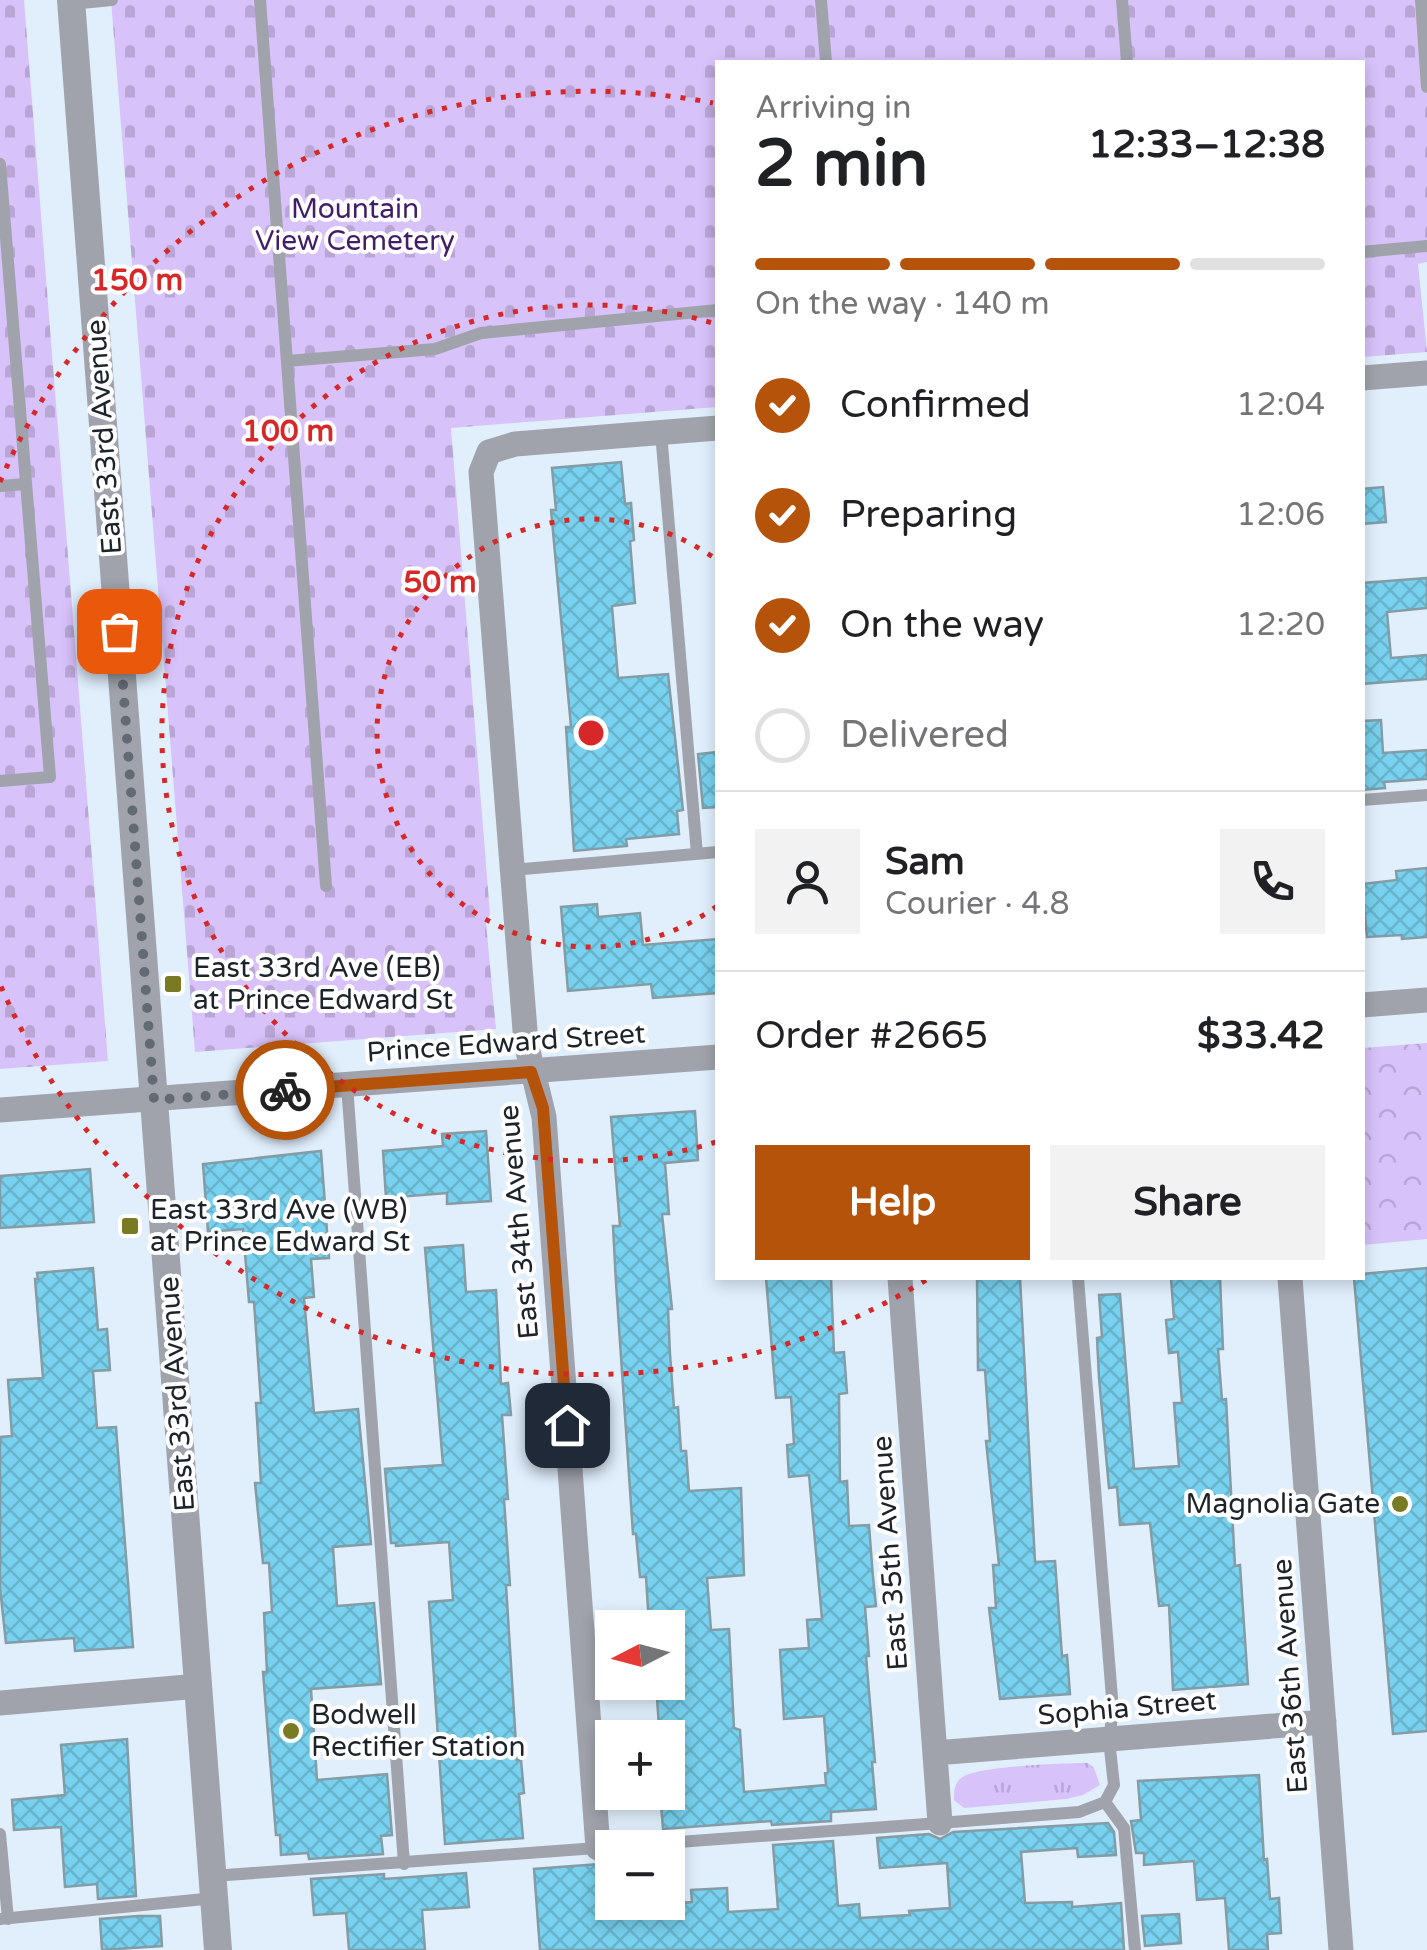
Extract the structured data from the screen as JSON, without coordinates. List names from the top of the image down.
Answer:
{
  "streets": {
    "street": [
      "East 33rd Avenue",
      "Prince Edward Street",
      "East 34th Avenue",
      "East 35th Avenue",
      "East 36th Avenue",
      "Sophia Street"
    ]
  },
  "crossings": [
    ["East 33rd Avenue", "Prince Edward Street"],
    ["Prince Edward Street", "East 34th Avenue"],
    ["East 35th Avenue", "Sophia Street"],
    ["East 36th Avenue", "Sophia Street"]
  ],
  "parks": ["Mountain View Cemetery"],
  "places": {
    "transit": ["East 33rd Ave (EB) at Prince Edward St", "East 33rd Ave (WB) at Prince Edward St"],
    "other": ["Magnolia Gate", "Bodwell Rectifier Station"]
  },
  "north": "left",
  "page": {
    "heading": ["2 min", "Arriving in", "12:33–12:38"],
    "panel": [
      "Sam",
      "Courier · 4.8",
      "Order #2665",
      "$33.42"
    ],
    "bar": "On the way · 140 m",
    "list": [
      ["Confirmed", "12:04"],
      ["Preparing", "12:06"],
      ["On the way", "12:20"],
      "Delivered"
    ],
    "buttons": ["Help", "Share"],
    "map_buttons": ["+", "−"]
  },
  "rings": ["150 m", "100 m", "50 m"]
}
